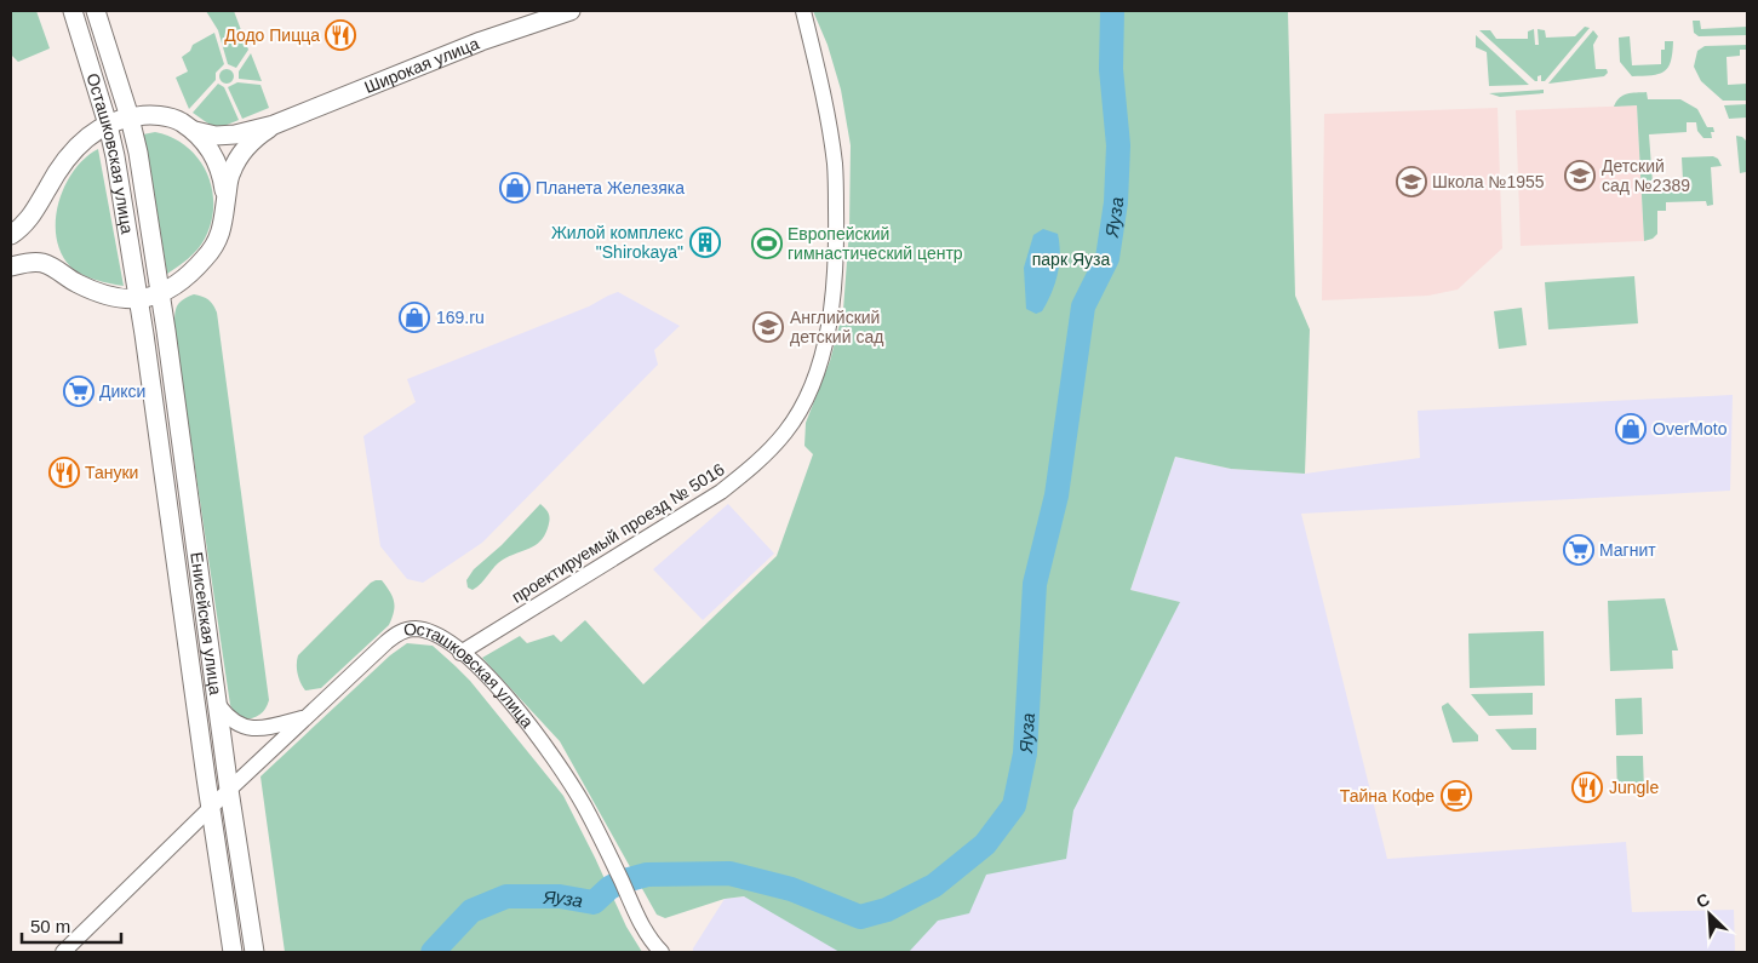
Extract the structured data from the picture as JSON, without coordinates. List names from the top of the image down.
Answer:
{
  "streets": {
    "main road": ["Широкая улица", "Осташковская улица", "Енисейская улица"],
    "street": ["проектируемый проезд № 5016"]
  },
  "crossings": [
    ["Осташковская улица", "проектируемый проезд № 5016"],
    ["Осташковская улица", "Енисейская улица"]
  ],
  "water": ["Яуза"],
  "parks": ["парк Яуза"],
  "places": {
    "restaurant": ["Додо Пицца", "Тануки", "Jungle"],
    "school or university": ["Детский сад №2389", "Школа №1955", "Английский детский сад"],
    "shop": ["Планета Железяка", "169.ru", "OverMoto"],
    "building": ["Жилой комплекс \"Shirokaya\""],
    "sports": ["Европейский гимнастический центр"],
    "supermarket": ["Дикси", "Магнит"],
    "cafe": ["Тайна Кофе"]
  },
  "scale_bar": "50 m",
  "north": "top left"
}
